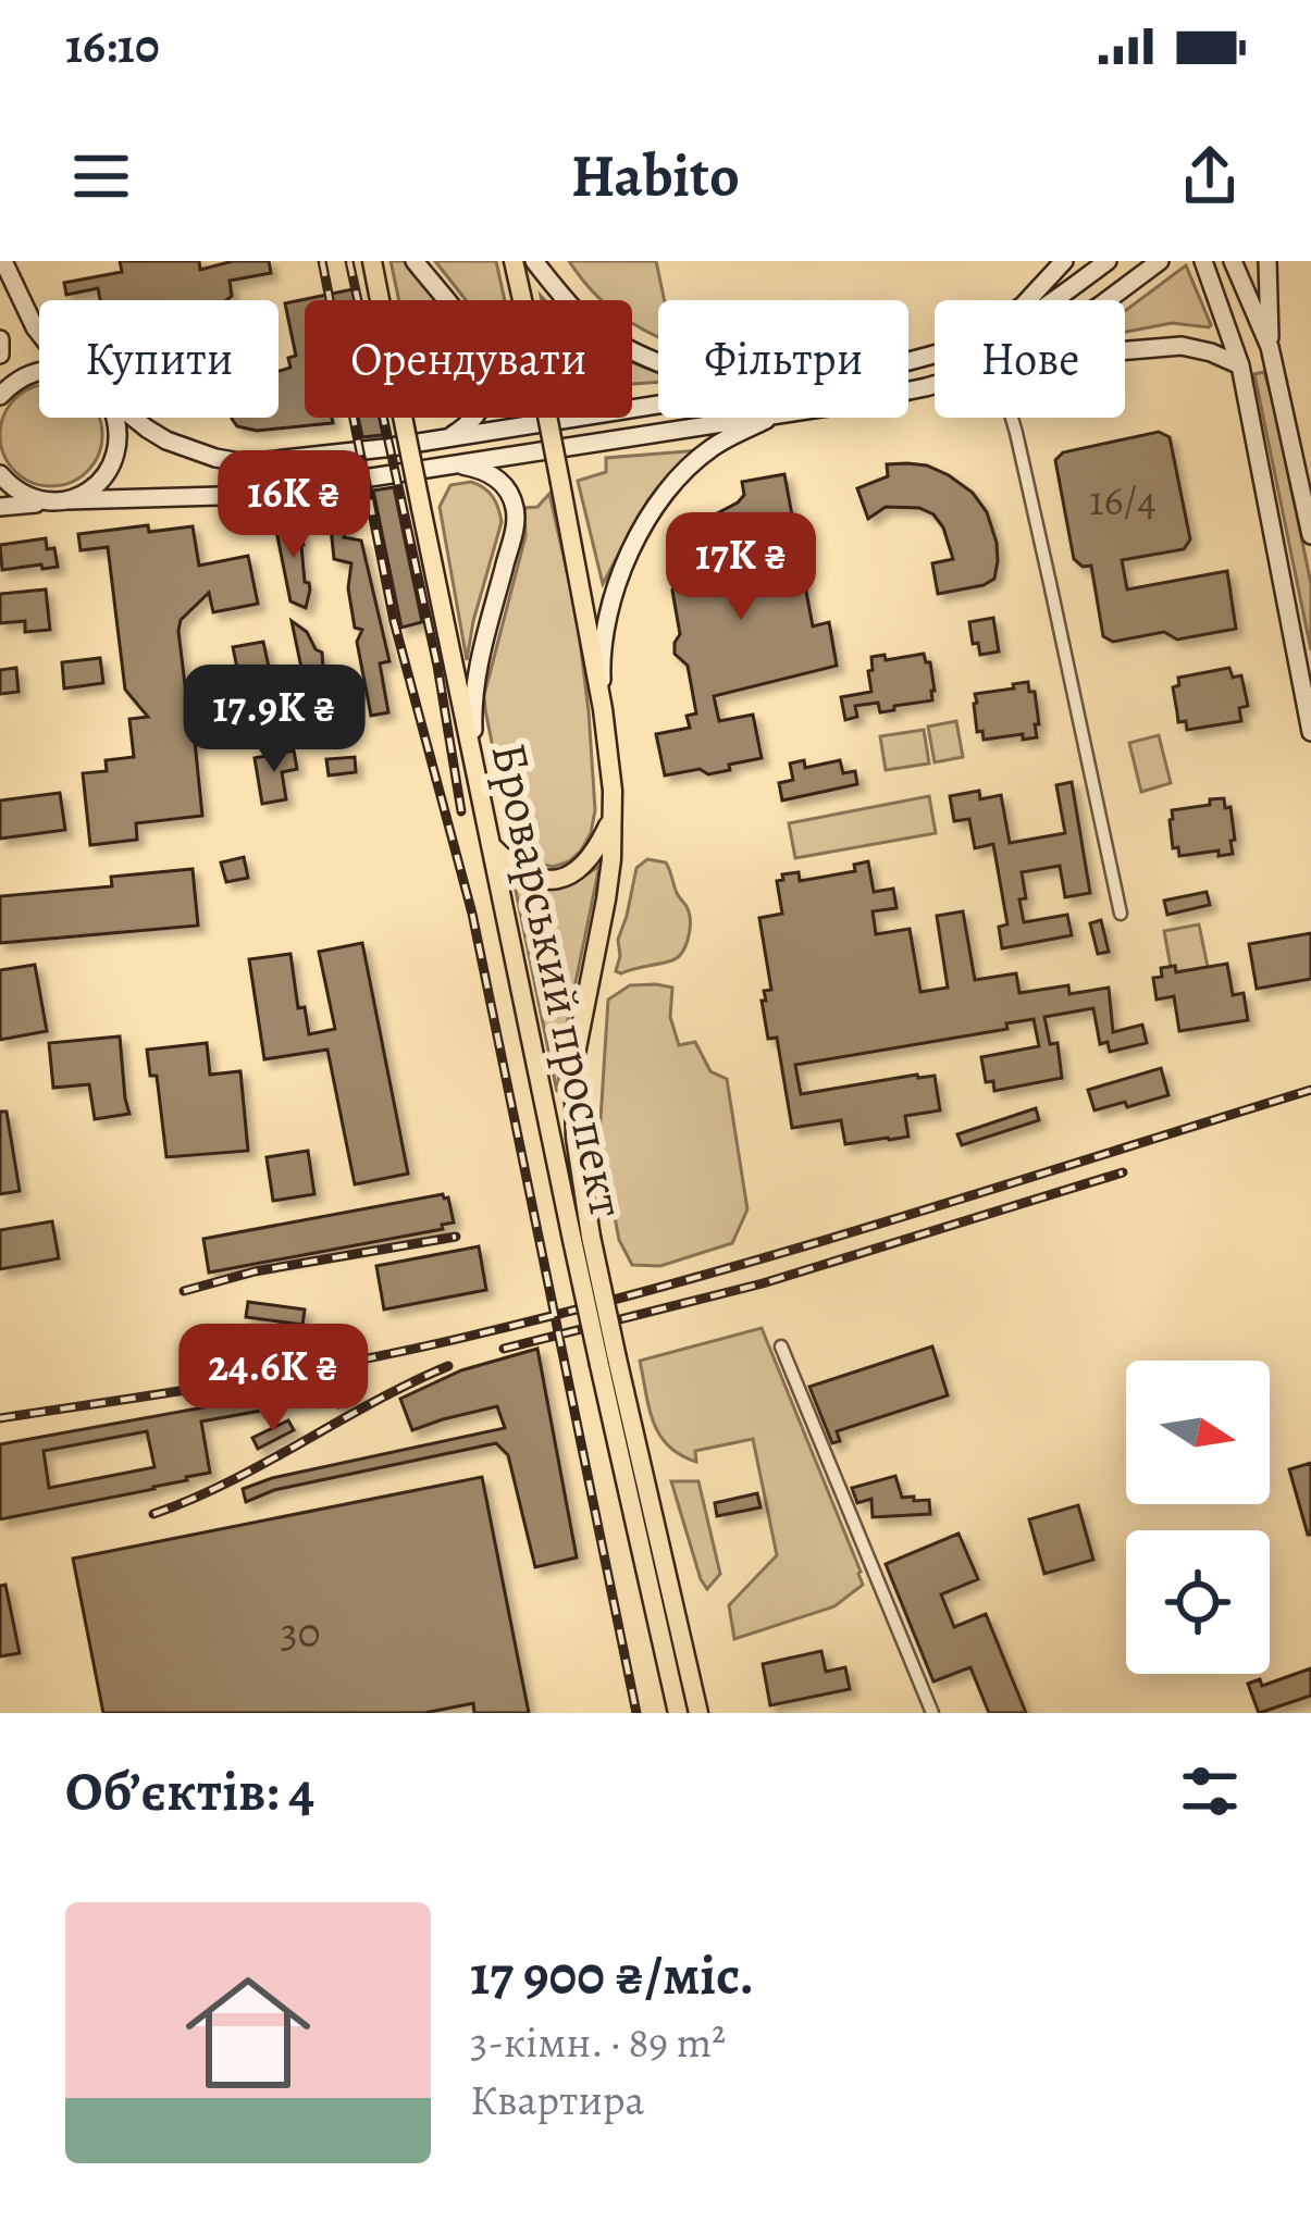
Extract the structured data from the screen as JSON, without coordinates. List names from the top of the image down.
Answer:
{
  "streets": {
    "main road": ["Броварський проспект"]
  },
  "house_numbers": ["16/4", "30"],
  "north": "right",
  "page": {
    "status": "16:10",
    "header": "Habito",
    "chip": [
      "Купити",
      "Орендувати",
      "Фільтри",
      "Нове"
    ],
    "price": [
      "16K ₴",
      "17K ₴",
      "17.9K ₴",
      "24.6K ₴"
    ],
    "heading": "Об’єктів: 4",
    "list": [
      {
        "name": "17 900 ₴/міс.",
        "note": "3-кімн. · 89 m² · Квартира"
      }
    ]
  }
}
